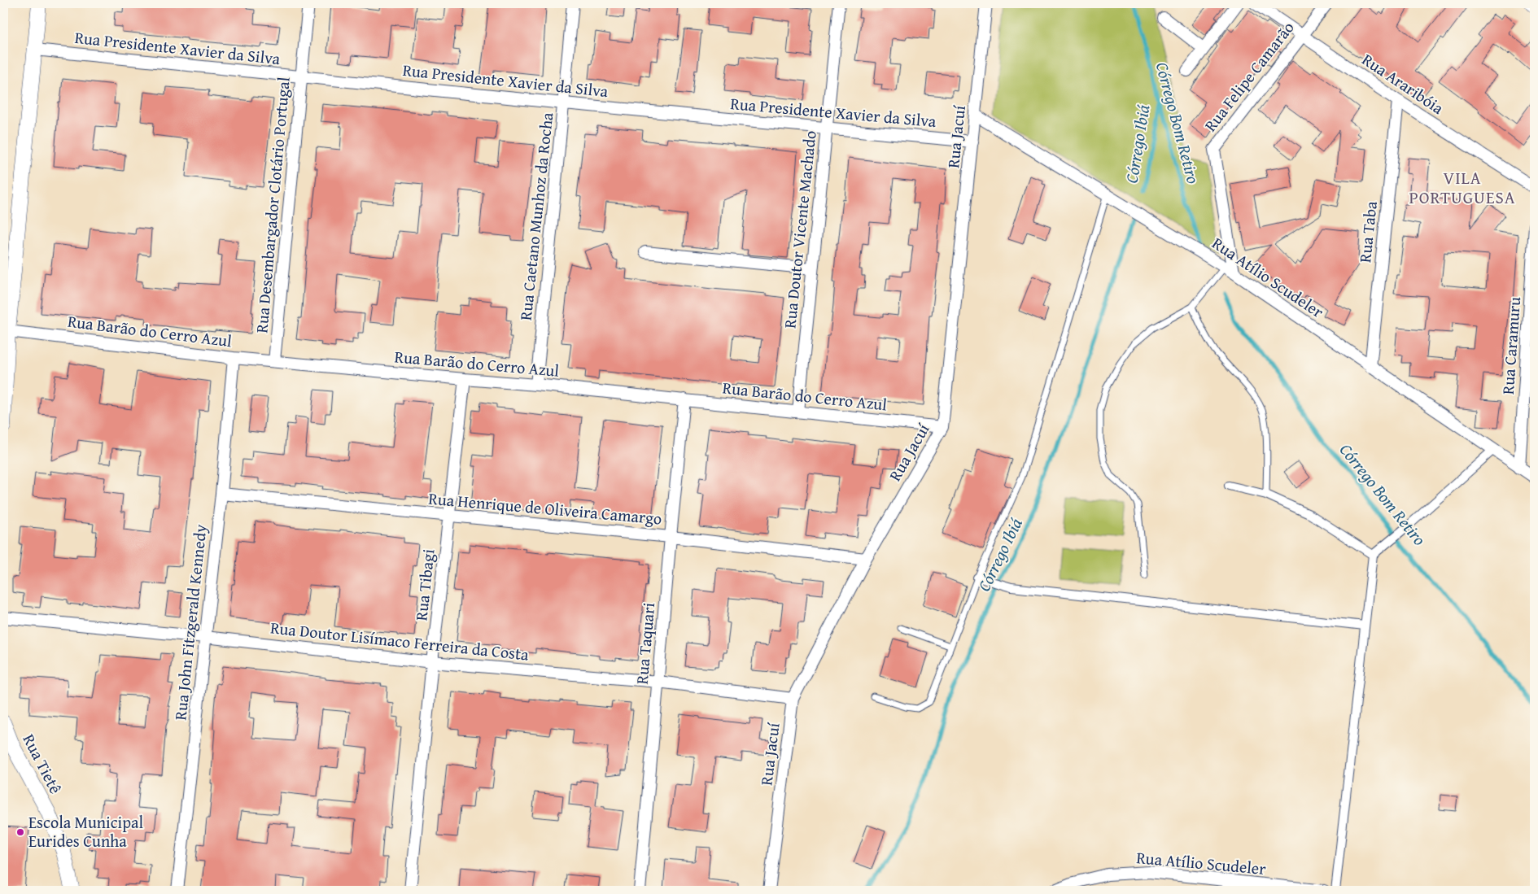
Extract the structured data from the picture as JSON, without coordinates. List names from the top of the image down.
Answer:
{
  "streets": {
    "street": [
      "Rua Presidente Xavier da Silva",
      "Rua Felipe Camarão",
      "Rua Araribóia",
      "Rua Jacuí",
      "Rua Desembargador Clotário Portugal",
      "Rua Caetano Munhoz da Rocha",
      "Rua Doutor Vicente Machado",
      "Rua Taba",
      "Rua Atílio Scudeler",
      "Rua Barão do Cerro Azul",
      "Rua Caramuru",
      "Rua Henrique de Oliveira Camargo",
      "Rua Tibagi",
      "Rua John Fitzgerald Kennedy",
      "Rua Doutor Lisímaco Ferreira da Costa",
      "Rua Taquari",
      "Rua Tietê"
    ]
  },
  "crossings": [
    ["Rua Presidente Xavier da Silva", "Rua Jacuí"],
    ["Rua Presidente Xavier da Silva", "Rua Desembargador Clotário Portugal"],
    ["Rua Presidente Xavier da Silva", "Rua Caetano Munhoz da Rocha"],
    ["Rua Presidente Xavier da Silva", "Rua Doutor Vicente Machado"],
    ["Rua Felipe Camarão", "Rua Araribóia"],
    ["Rua Felipe Camarão", "Rua Atílio Scudeler"],
    ["Rua Araribóia", "Rua Taba"],
    ["Rua Jacuí", "Rua Atílio Scudeler"],
    ["Rua Jacuí", "Rua Barão do Cerro Azul"],
    ["Rua Jacuí", "Rua Henrique de Oliveira Camargo"],
    ["Rua Jacuí", "Rua Doutor Lisímaco Ferreira da Costa"],
    ["Rua Desembargador Clotário Portugal", "Rua Barão do Cerro Azul"],
    ["Rua Caetano Munhoz da Rocha", "Rua Barão do Cerro Azul"],
    ["Rua Doutor Vicente Machado", "Rua Barão do Cerro Azul"],
    ["Rua Taba", "Rua Atílio Scudeler"],
    ["Rua Atílio Scudeler", "Rua Caramuru"],
    ["Rua Barão do Cerro Azul", "Rua Tibagi"],
    ["Rua Barão do Cerro Azul", "Rua John Fitzgerald Kennedy"],
    ["Rua Barão do Cerro Azul", "Rua Taquari"],
    ["Rua Henrique de Oliveira Camargo", "Rua Tibagi"],
    ["Rua Henrique de Oliveira Camargo", "Rua John Fitzgerald Kennedy"],
    ["Rua Henrique de Oliveira Camargo", "Rua Taquari"],
    ["Rua Tibagi", "Rua Doutor Lisímaco Ferreira da Costa"],
    ["Rua John Fitzgerald Kennedy", "Rua Doutor Lisímaco Ferreira da Costa"],
    ["Rua Doutor Lisímaco Ferreira da Costa", "Rua Taquari"]
  ],
  "districts": ["VILA PORTUGUESA"],
  "water": ["Córrego Bom Retiro", "Córrego Ibiá"],
  "places": ["Escola Municipal Eurides Cunha"]
}
